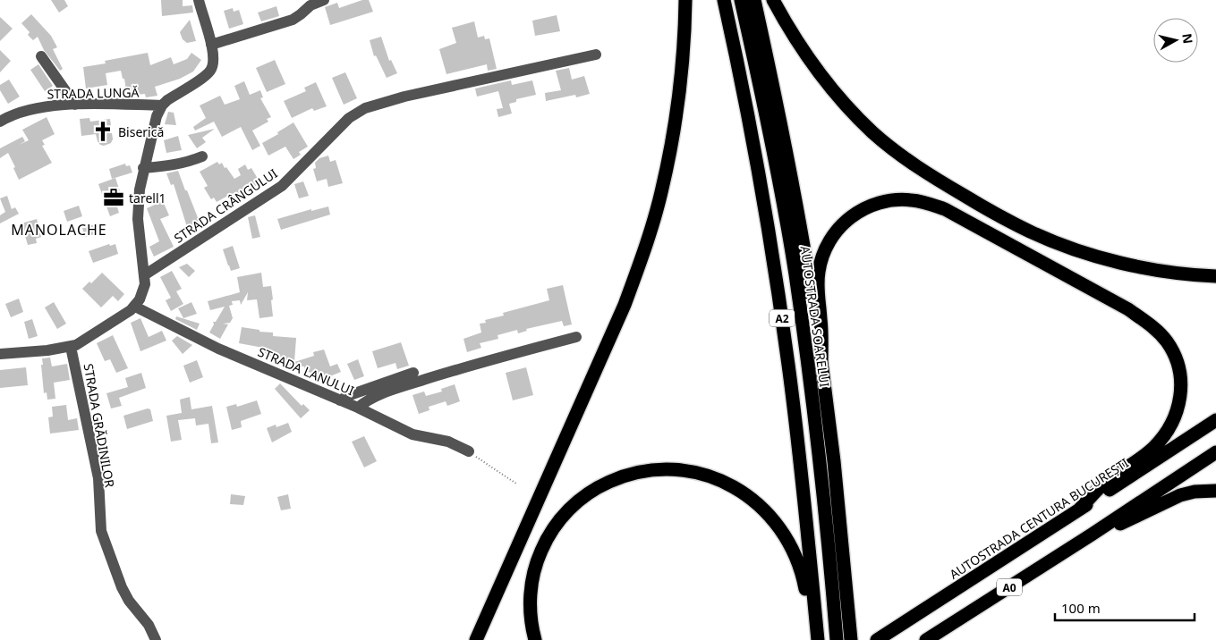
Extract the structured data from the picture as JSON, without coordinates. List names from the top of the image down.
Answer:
{
  "streets": {
    "highway": [
      "AUTOSTRADA SOARELUI",
      "A2",
      "AUTOSTRADA CENTURA BUCUREȘTI",
      "A0"
    ],
    "street": [
      "STRADA LUNGĂ",
      "STRADA CRÂNGULUI",
      "STRADA LANULUI",
      "STRADA GRĂDINILOR"
    ]
  },
  "districts": ["MANOLACHE"],
  "places": {
    "church": ["Biserică"],
    "office": ["tarell1"]
  },
  "scale_bar": "100 m",
  "north": "right"
}
